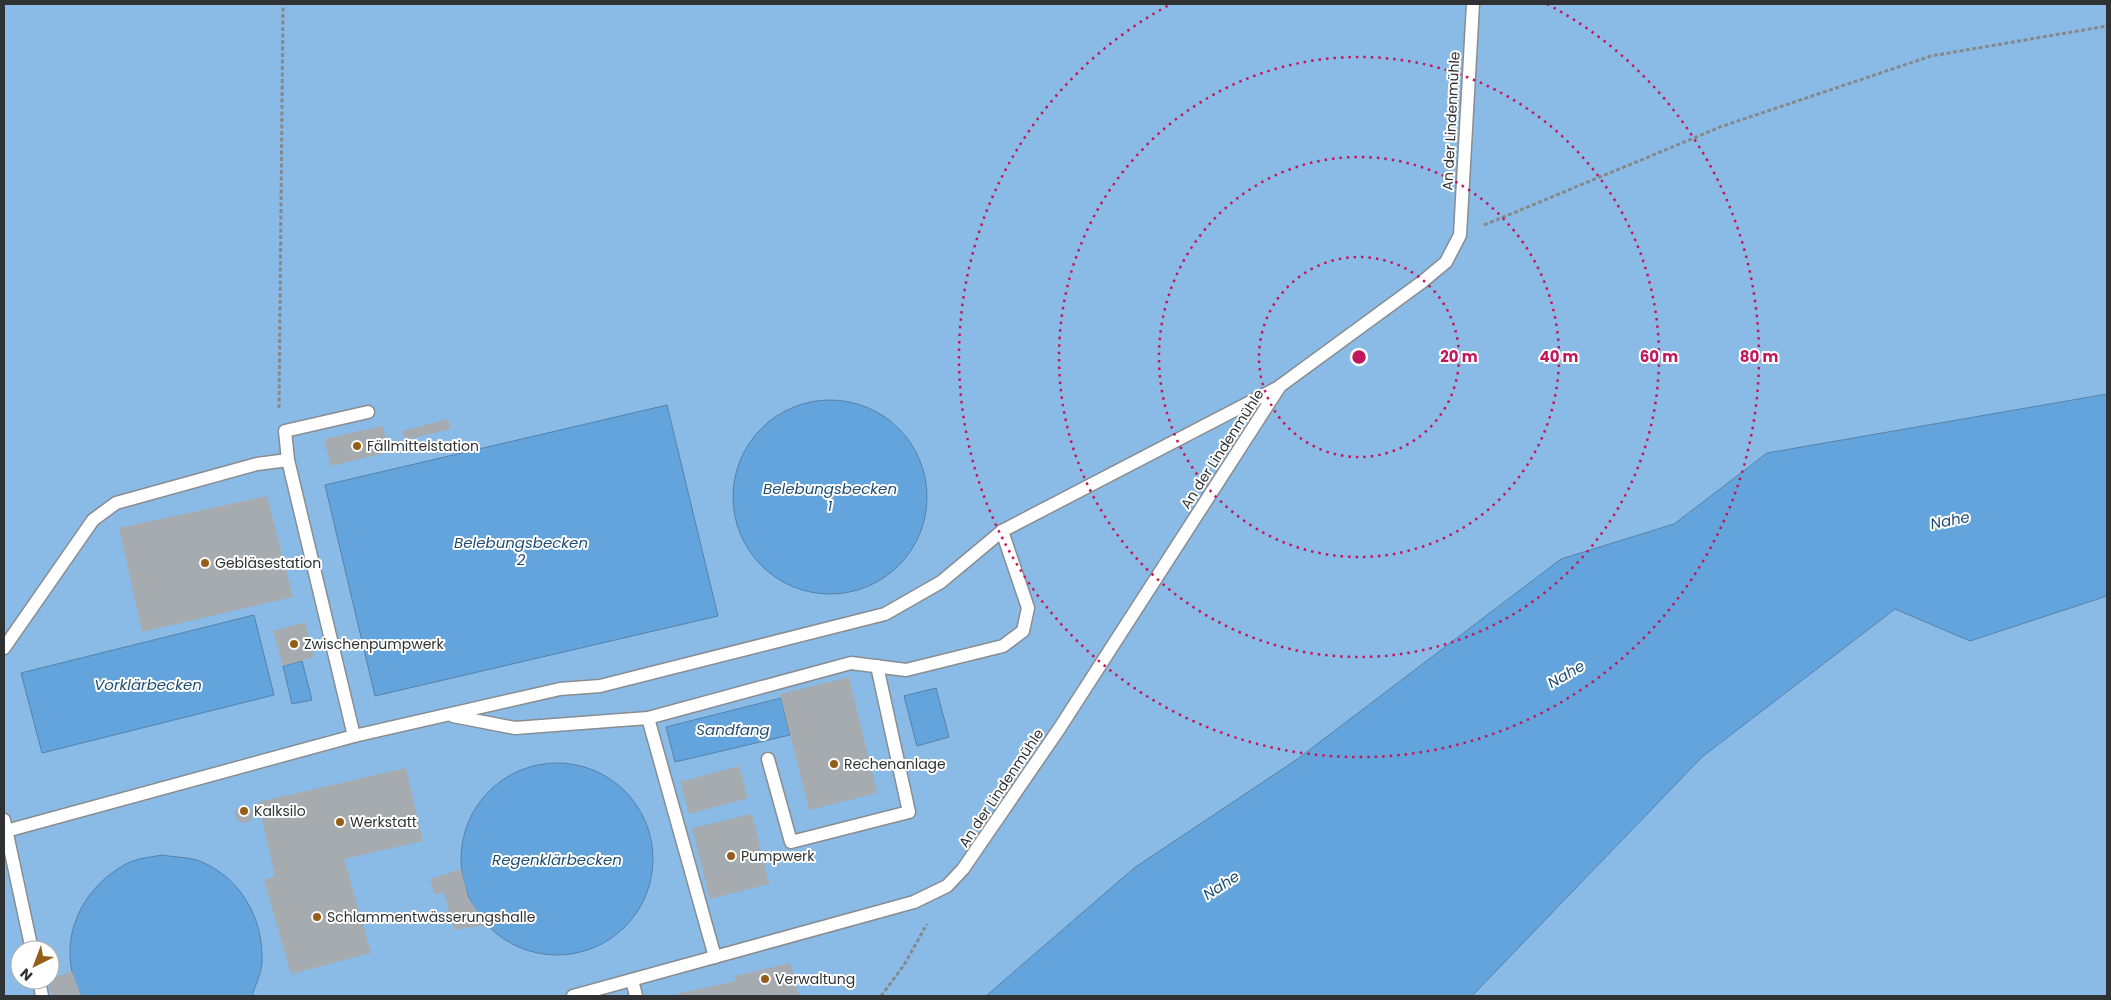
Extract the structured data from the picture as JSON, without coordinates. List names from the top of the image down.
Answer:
{
  "streets": {
    "lane": ["An der Lindenmühle"]
  },
  "water": [
    "Belebungsbecken 1",
    "Nahe",
    "Belebungsbecken 2",
    "Vorklärbecken",
    "Sandfang",
    "Regenklärbecken"
  ],
  "places": [
    "Fällmittelstation",
    "Gebläsestation",
    "Zwischenpumpwerk",
    "Rechenanlage",
    "Kalksilo",
    "Werkstatt",
    "Pumpwerk",
    "Schlammentwässerungshalle",
    "Verwaltung"
  ],
  "north": "bottom left",
  "rings": [
    "20 m",
    "40 m",
    "60 m",
    "80 m"
  ]
}
